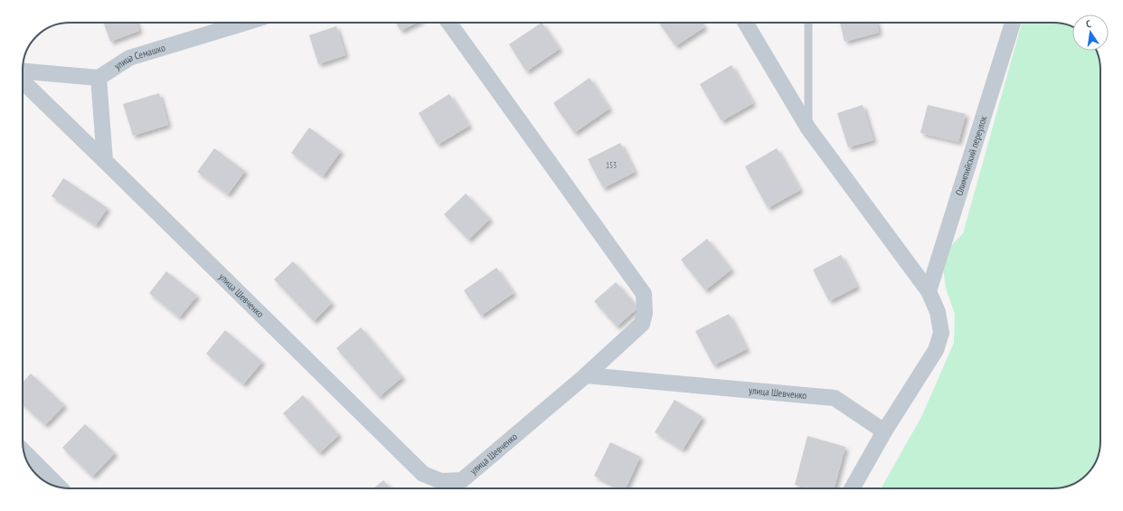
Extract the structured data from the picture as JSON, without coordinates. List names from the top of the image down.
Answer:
{
  "streets": {
    "street": ["улица Семашко", "Олимпийский переулок", "улица Шевченко"]
  },
  "house_numbers": ["153"],
  "north": "top"
}
